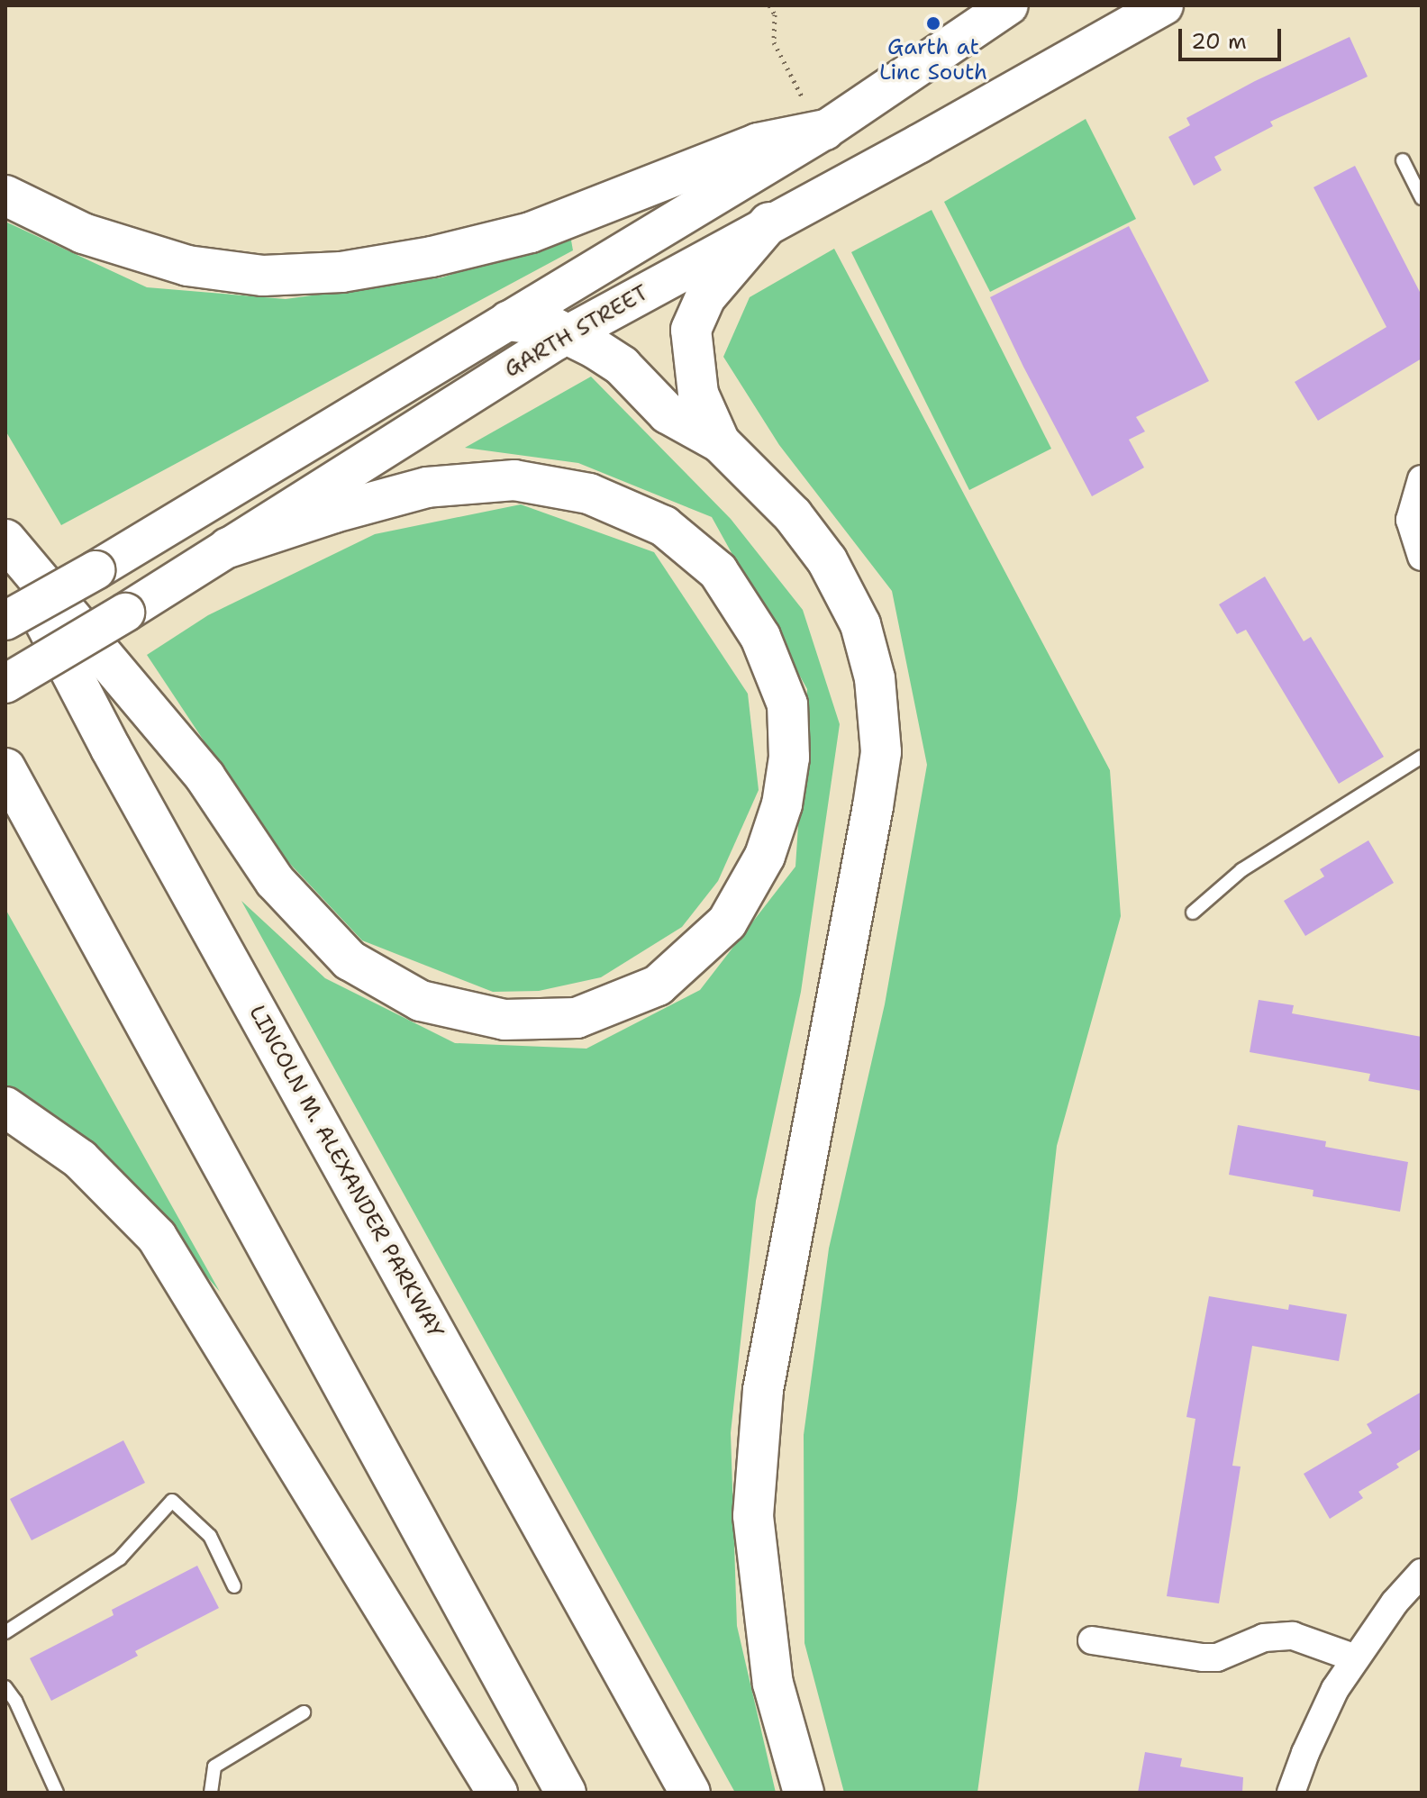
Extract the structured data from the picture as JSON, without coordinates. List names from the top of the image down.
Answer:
{
  "streets": {
    "highway": ["LINCOLN M. ALEXANDER PARKWAY"],
    "main road": ["GARTH STREET"]
  },
  "places": ["Garth at Linc South"],
  "scale_bar": "20 m"
}
